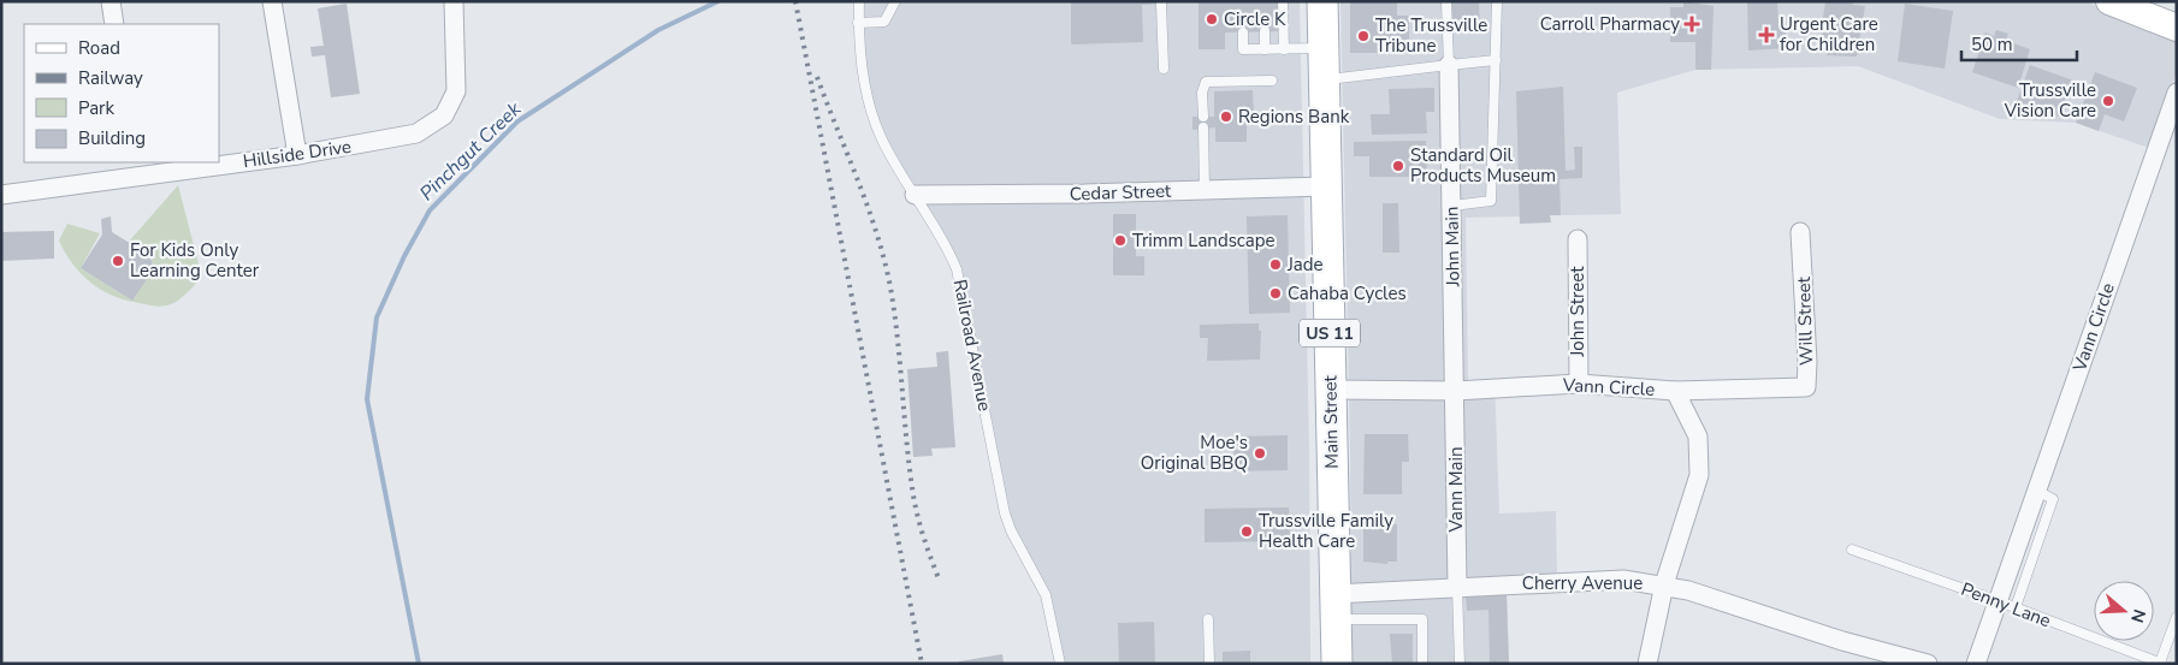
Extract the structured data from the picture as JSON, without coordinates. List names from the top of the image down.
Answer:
{
  "streets": {
    "main road": ["US 11", "Main Street"],
    "street": [
      "Hillside Drive",
      "Cedar Street",
      "John Main",
      "John Street",
      "Will Street",
      "Vann Circle",
      "Vann Main",
      "Cherry Avenue"
    ],
    "lane": ["Railroad Avenue", "Penny Lane"]
  },
  "crossings": [
    ["Cedar Street", "Railroad Avenue"],
    ["Cedar Street", "Main Street"],
    ["John Main", "Vann Circle"],
    ["John Main", "Vann Main"],
    ["John Street", "Vann Circle"],
    ["Will Street", "Vann Circle"],
    ["Vann Circle", "Main Street"],
    ["Vann Circle", "Vann Main"],
    ["Vann Circle", "Cherry Avenue"],
    ["Vann Circle", "Penny Lane"],
    ["Main Street", "Cherry Avenue"],
    ["Vann Main", "Cherry Avenue"]
  ],
  "water": ["Pinchgut Creek"],
  "places": {
    "other": [
      "Circle K",
      "The Trussville Tribune",
      "Trussville Vision Care",
      "Regions Bank",
      "Standard Oil Products Museum",
      "Trimm Landscape",
      "For Kids Only Learning Center",
      "Jade",
      "Cahaba Cycles",
      "Moe's Original BBQ",
      "Trussville Family Health Care"
    ],
    "health": ["Carroll Pharmacy", "Urgent Care for Children"]
  },
  "legend": [
    "Road",
    "Railway",
    "Park",
    "Building"
  ],
  "scale_bar": "50 m",
  "north": "right"
}
